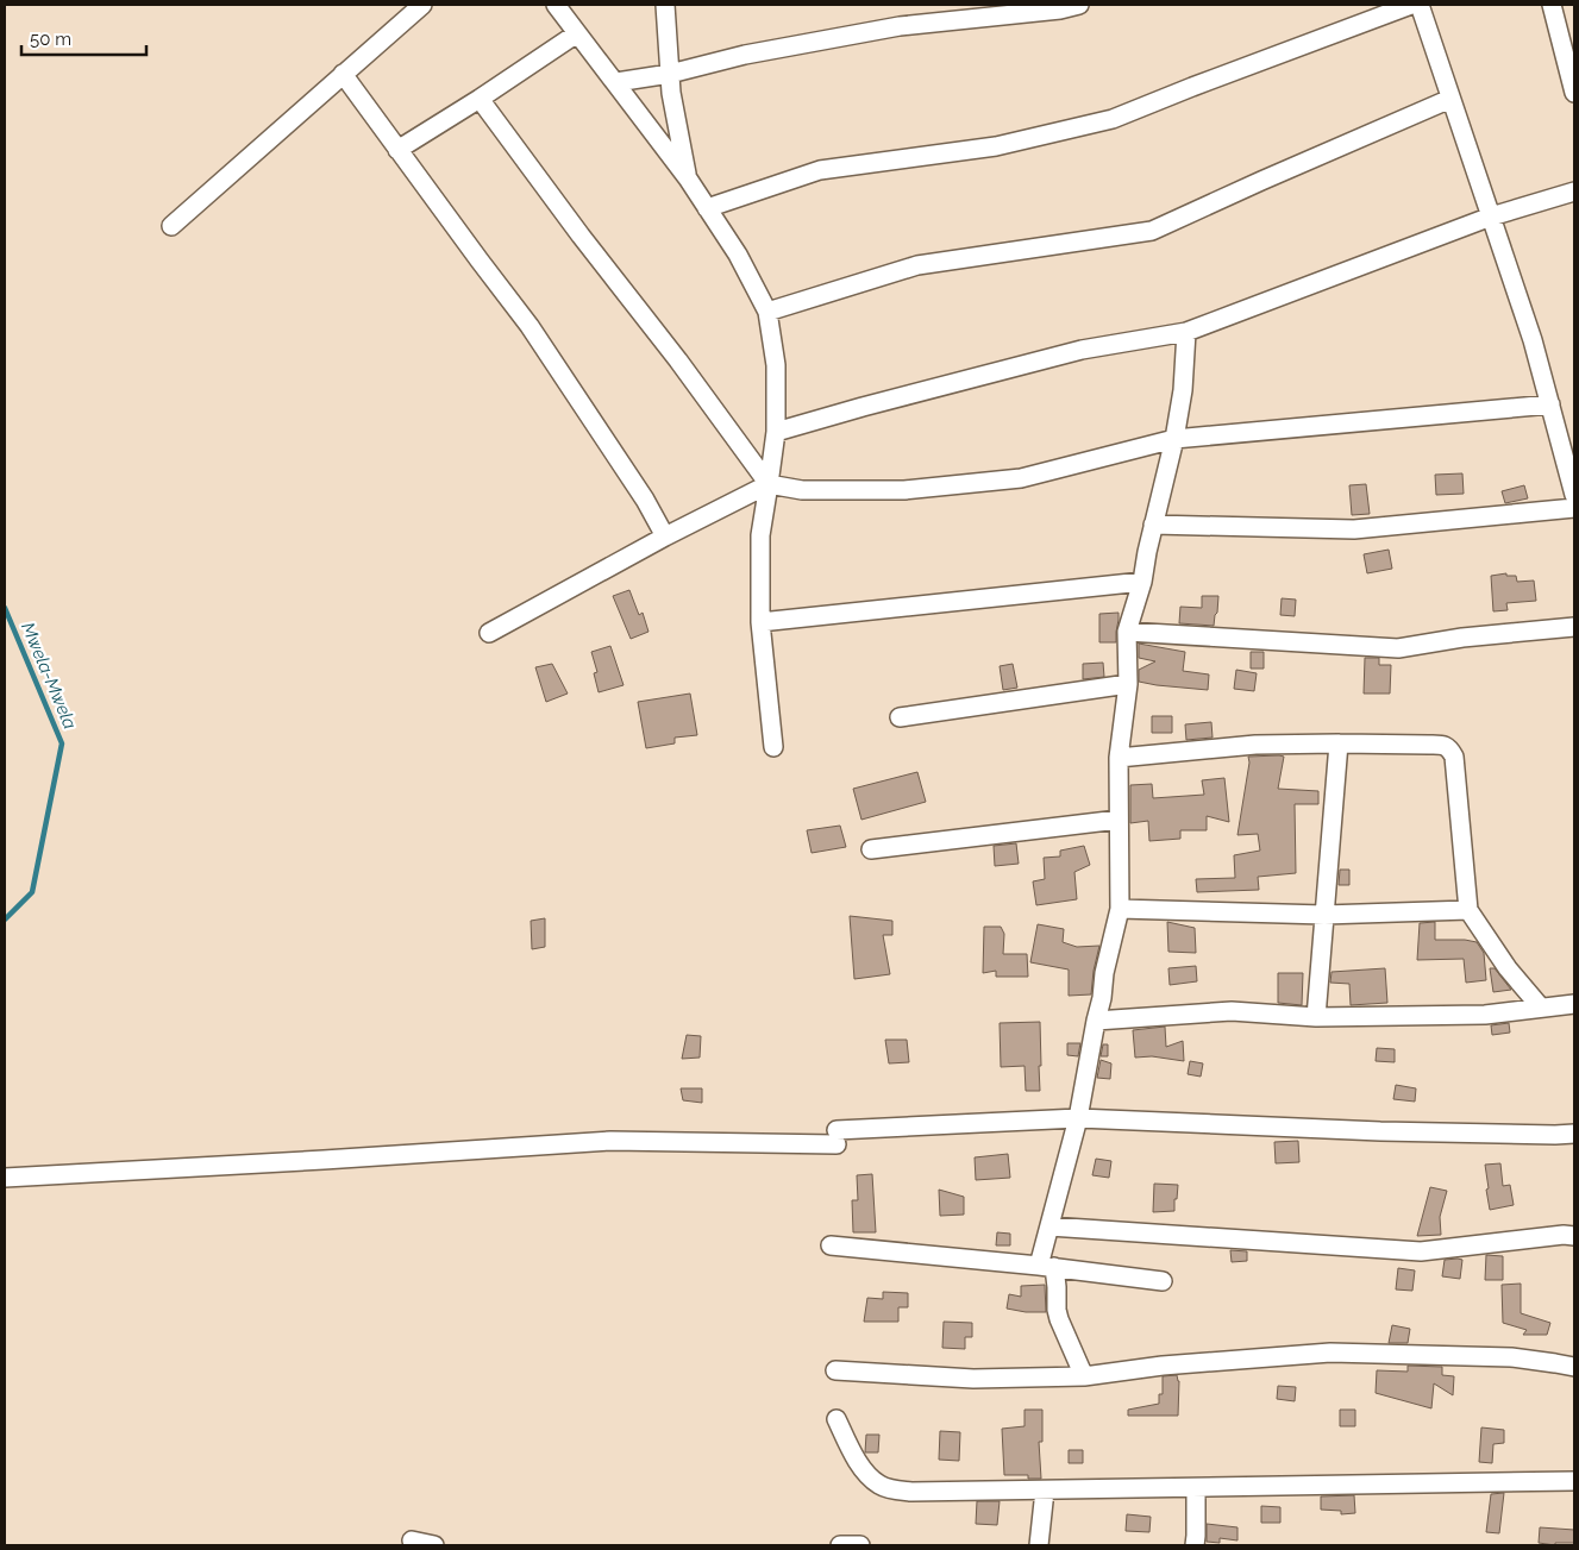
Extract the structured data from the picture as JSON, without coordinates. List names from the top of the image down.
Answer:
{
  "water": ["Mwela-Mwela"],
  "scale_bar": "50 m"
}
